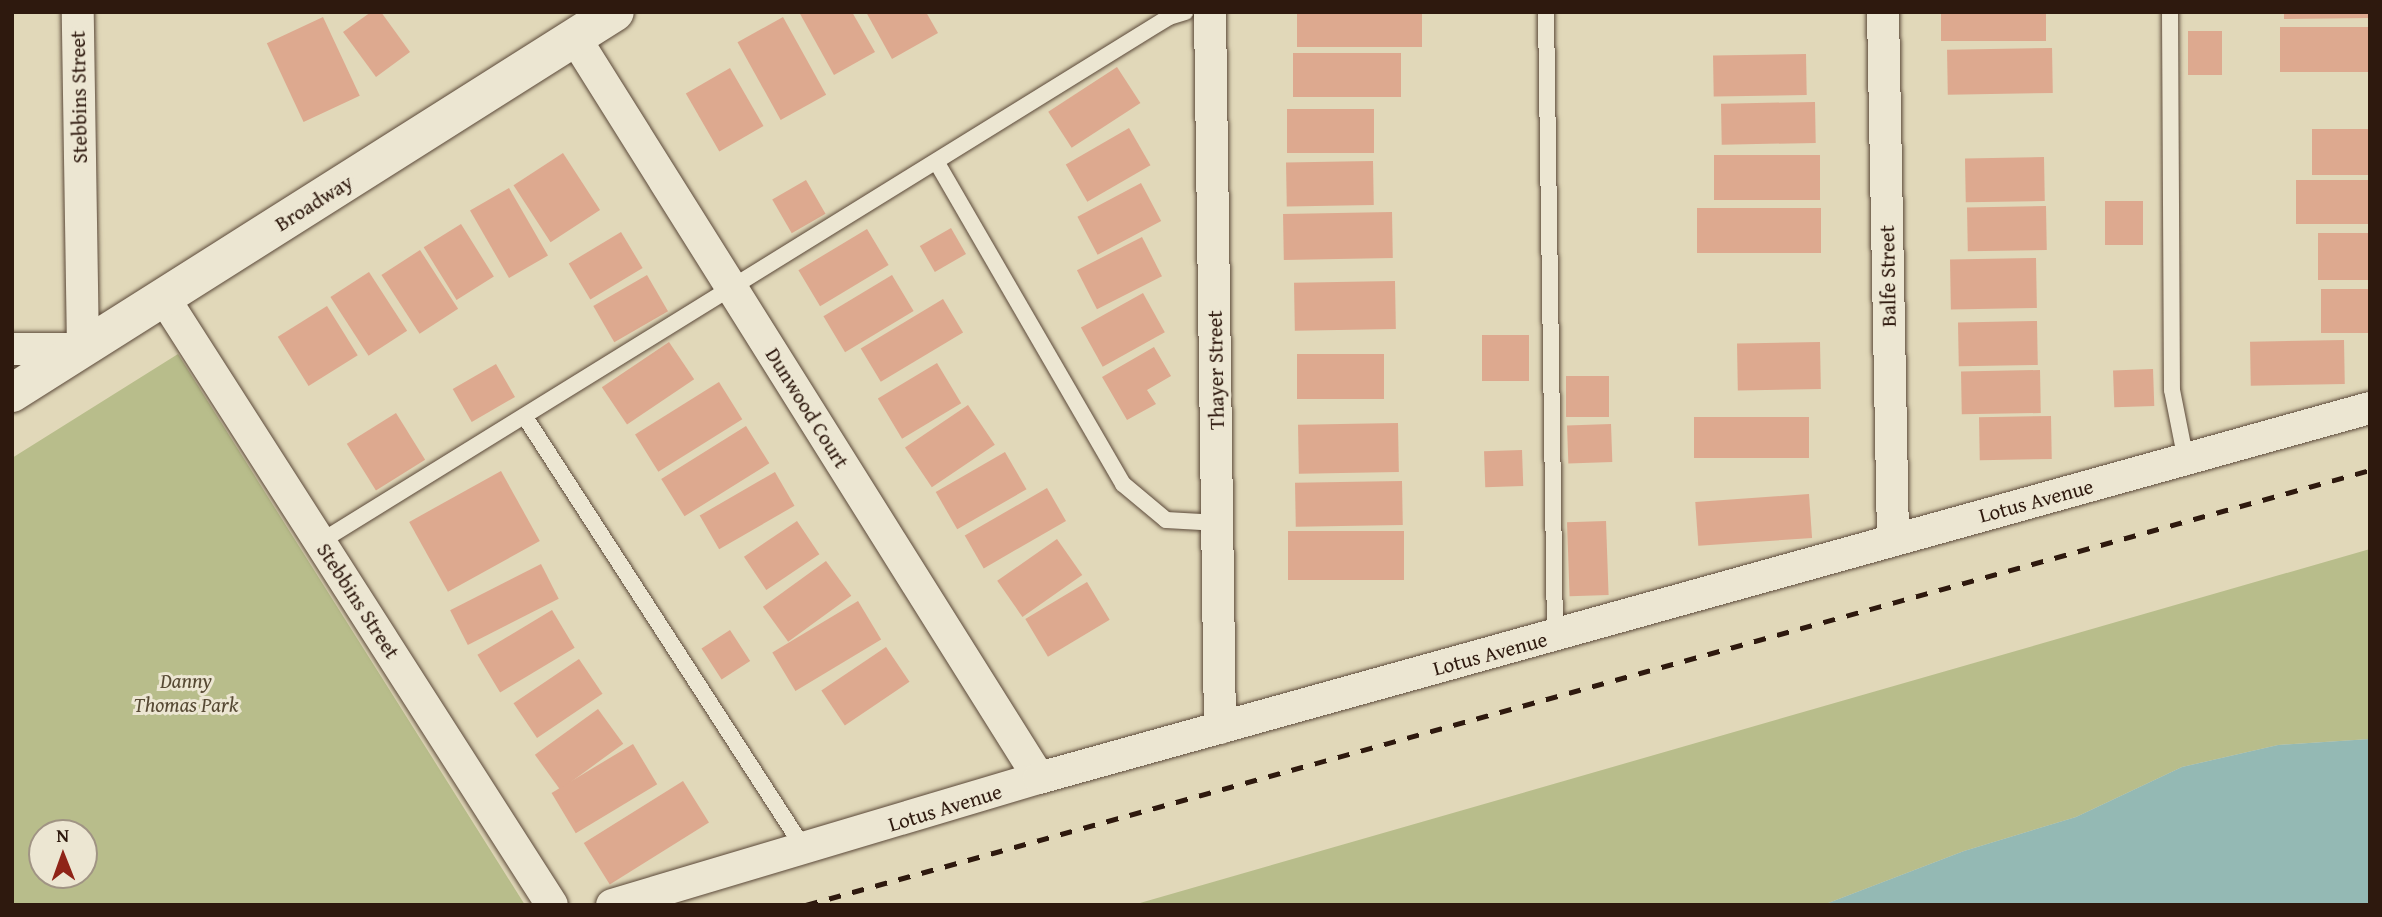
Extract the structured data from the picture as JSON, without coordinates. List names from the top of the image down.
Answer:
{
  "streets": {
    "street": [
      "Stebbins Street",
      "Broadway",
      "Balfe Street",
      "Thayer Street",
      "Dunwood Court",
      "Lotus Avenue"
    ]
  },
  "crossings": [
    ["Stebbins Street", "Broadway"],
    ["Broadway", "Dunwood Court"],
    ["Balfe Street", "Lotus Avenue"],
    ["Thayer Street", "Lotus Avenue"],
    ["Dunwood Court", "Lotus Avenue"]
  ],
  "parks": ["Danny Thomas Park"],
  "north": "top"
}
